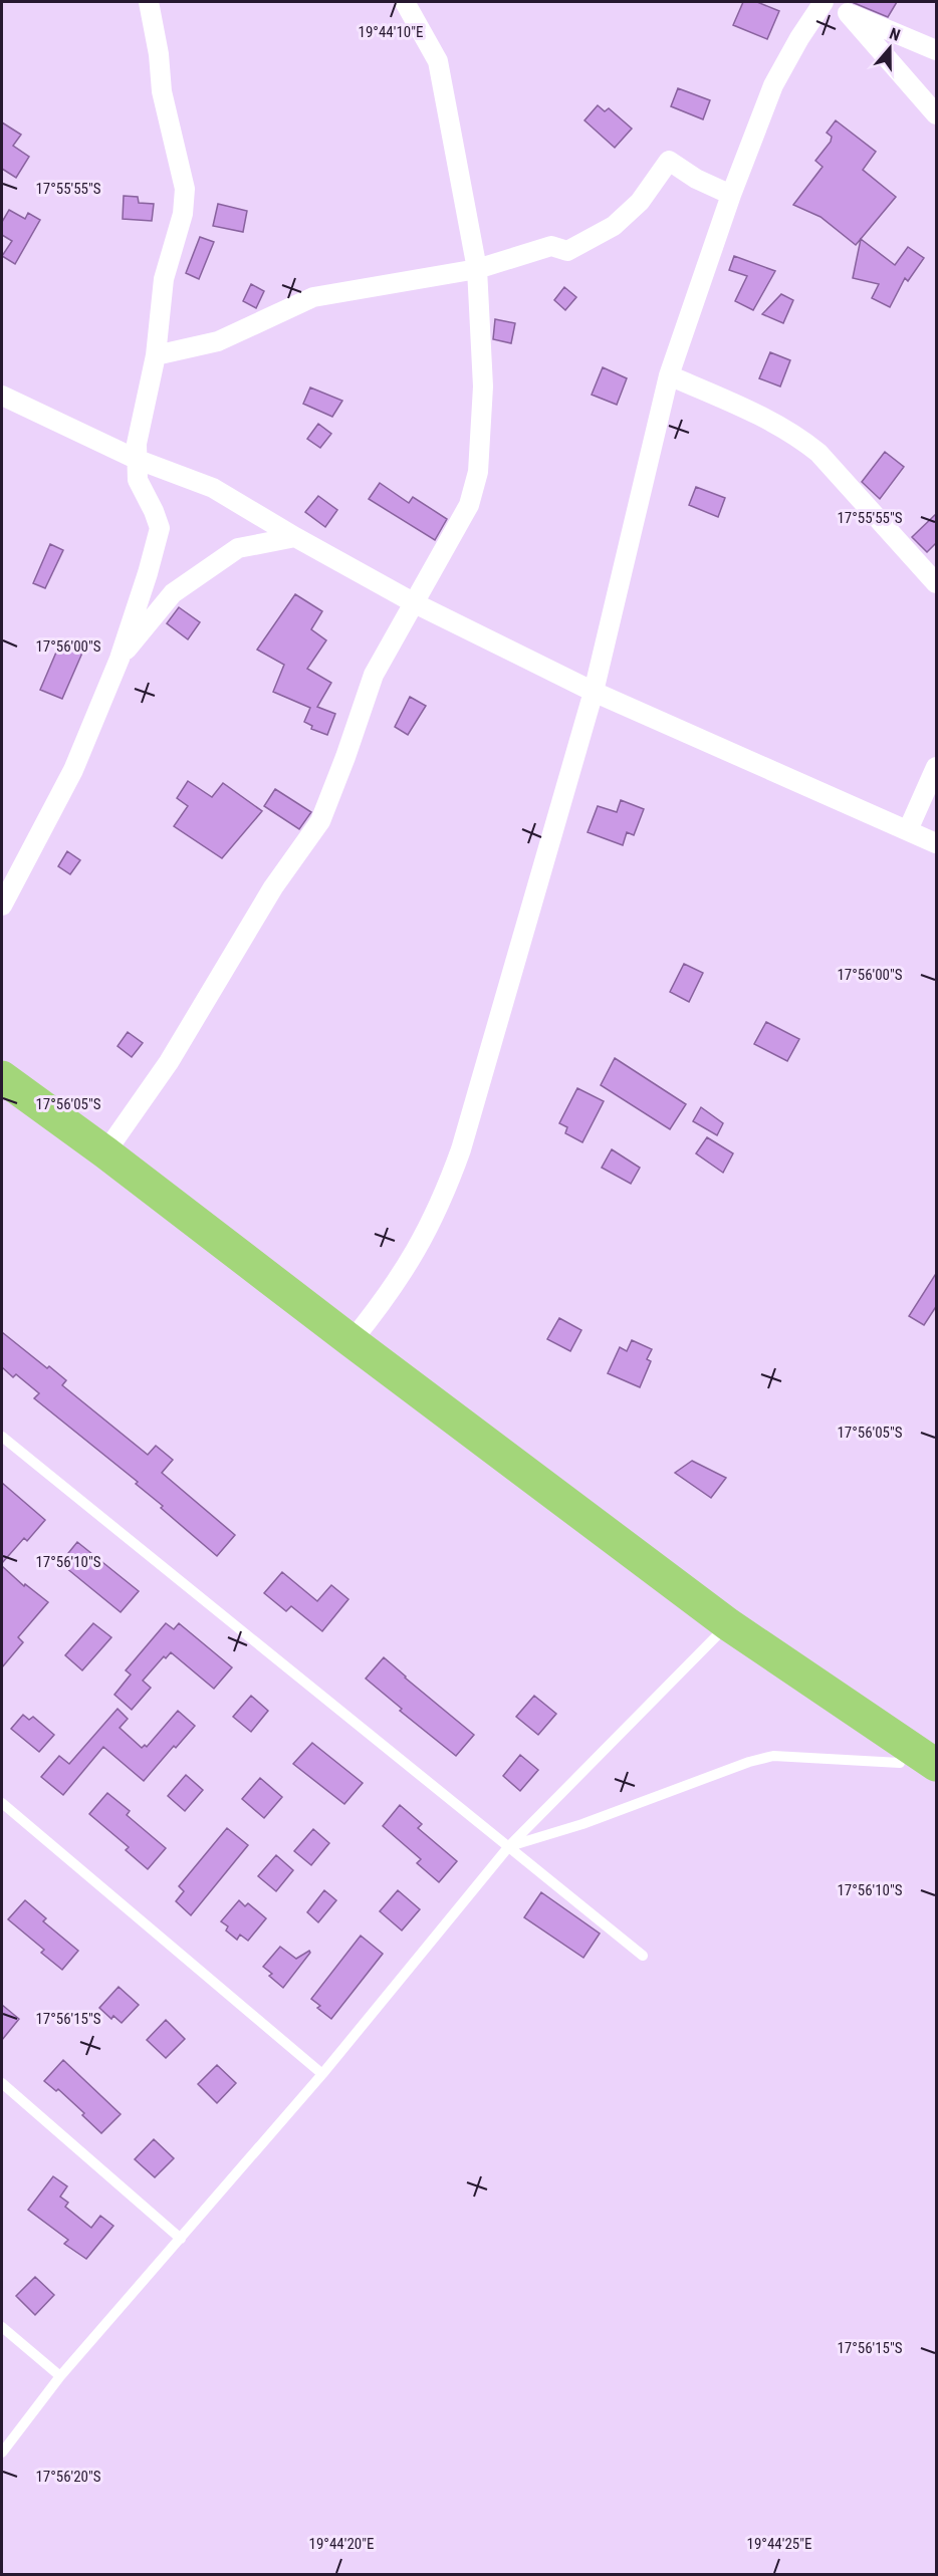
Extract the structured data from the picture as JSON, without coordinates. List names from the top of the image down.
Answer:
{
  "north": "top",
  "coordinates": [
    "19°44'10\"E",
    "17°55'55\"S",
    "17°56'00\"S",
    "17°56'05\"S",
    "17°56'10\"S",
    "17°56'15\"S",
    "17°56'20\"S",
    "19°44'20\"E",
    "19°44'25\"E"
  ]
}
